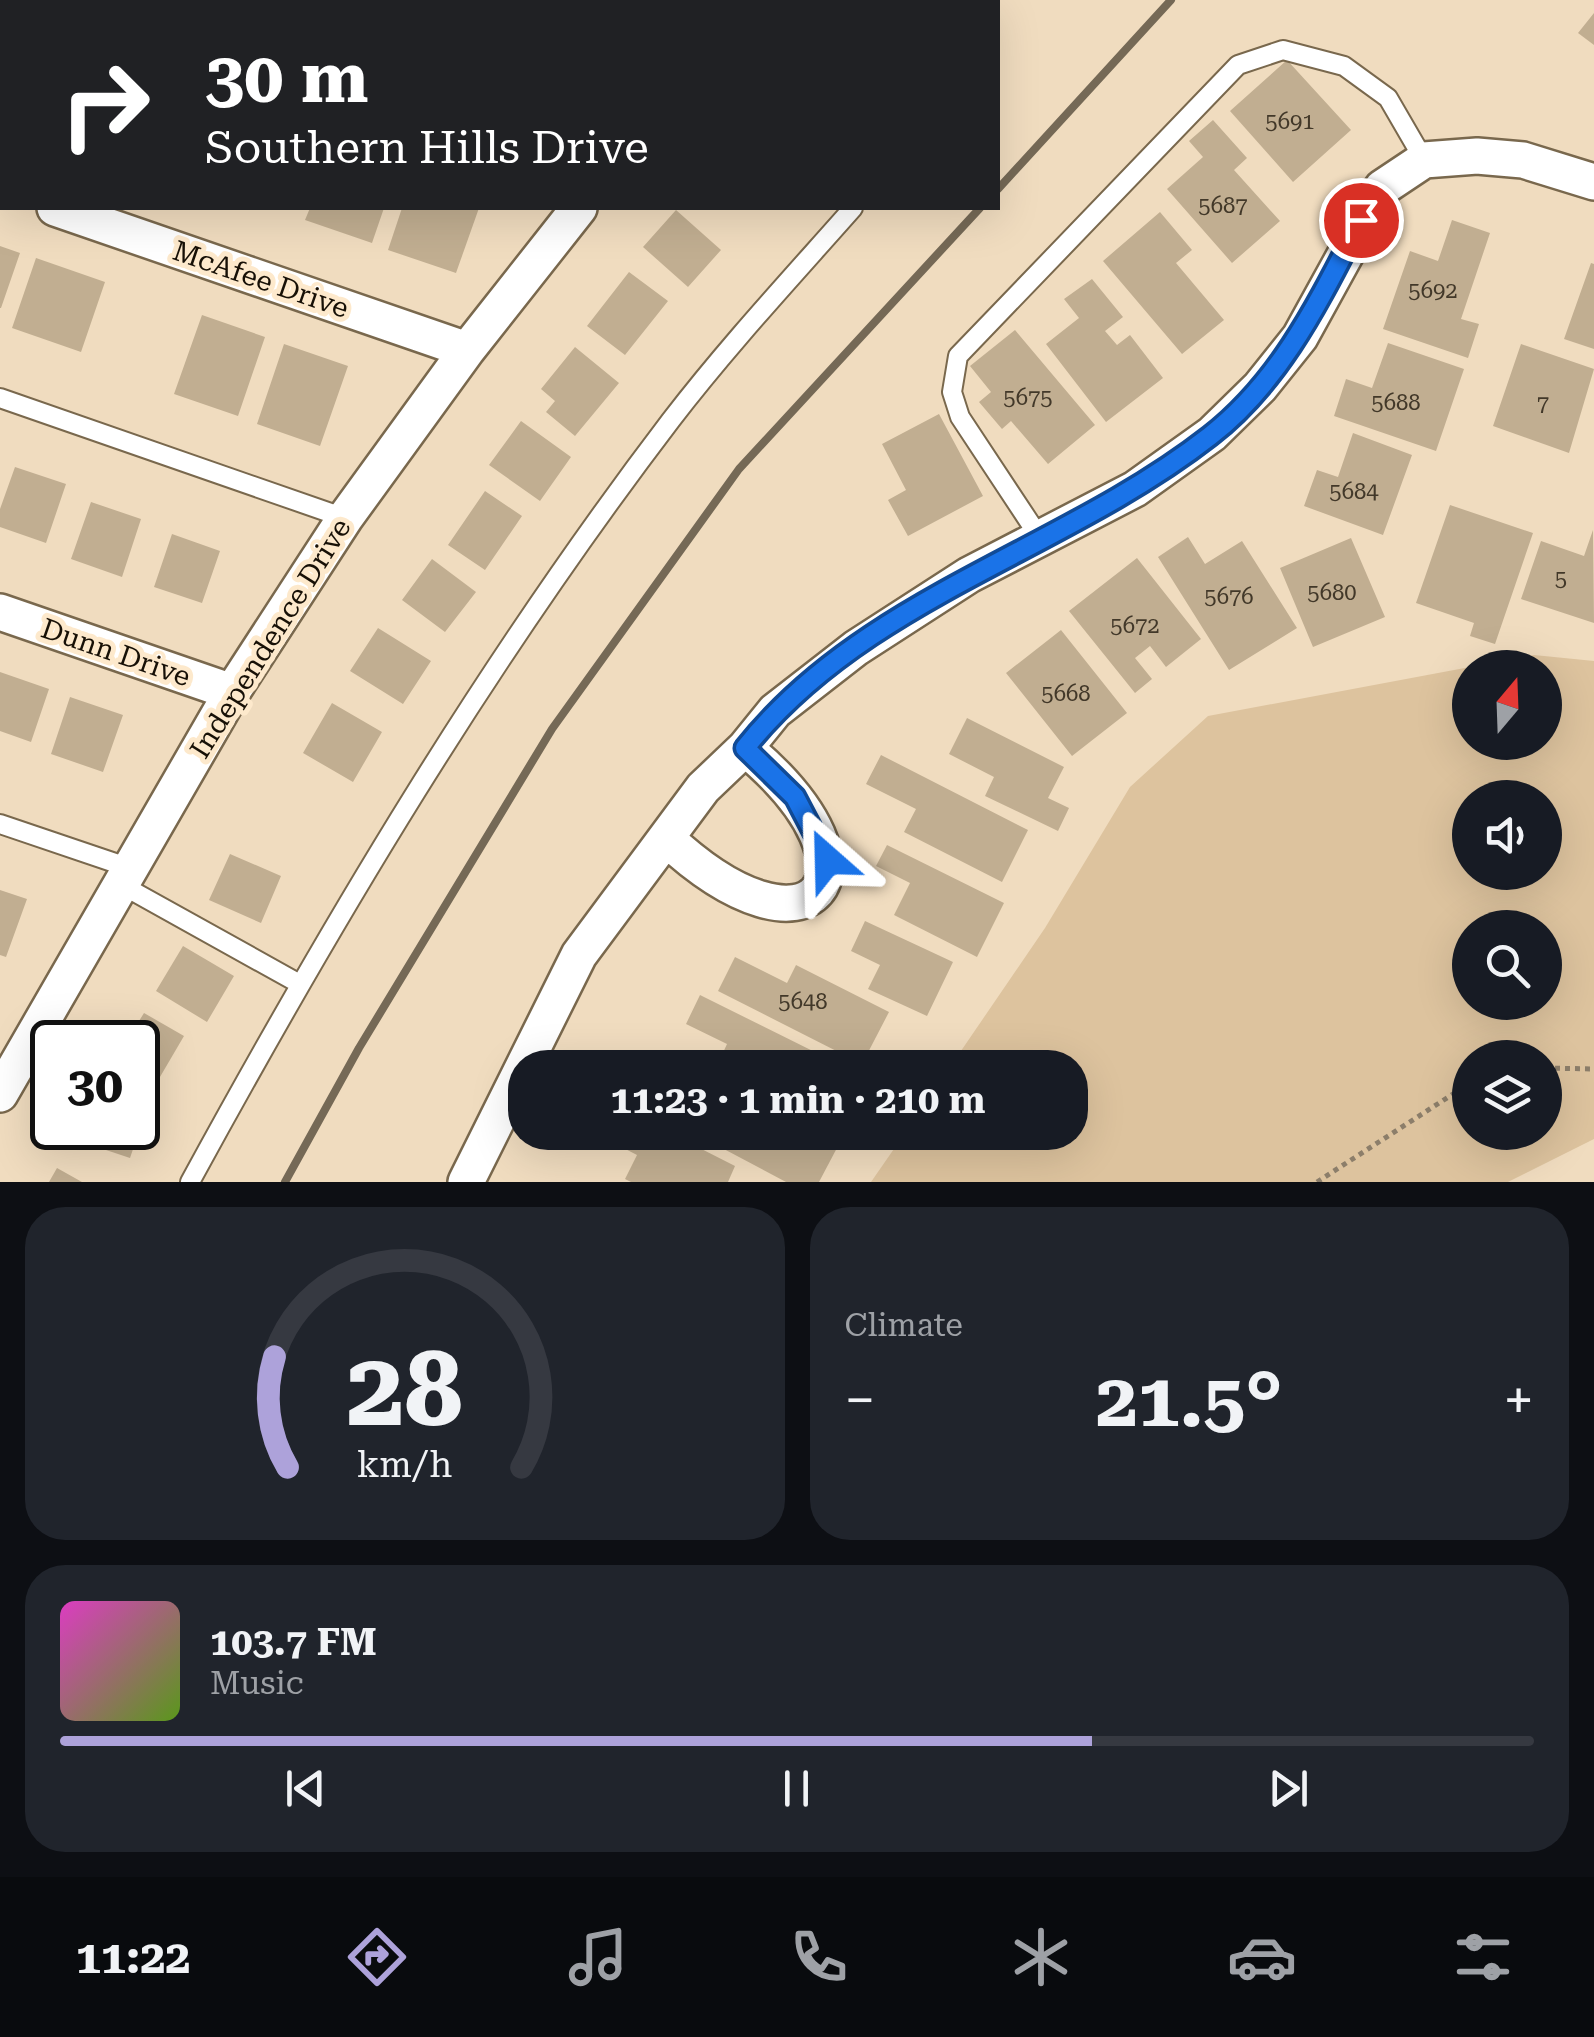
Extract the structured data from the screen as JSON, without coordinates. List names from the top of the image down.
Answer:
{
  "streets": {
    "street": ["McAfee Drive", "Independence Drive", "Dunn Drive"]
  },
  "crossings": [
    ["McAfee Drive", "Independence Drive"],
    ["Independence Drive", "Dunn Drive"]
  ],
  "house_numbers": [
    "5691",
    "5687",
    "5692",
    "5675",
    "5688",
    "7",
    "5684",
    "5",
    "5680",
    "5676",
    "5672",
    "5668",
    "5648"
  ],
  "north": "top",
  "page": {
    "turn": ["30 m", "Southern Hills Drive"],
    "limit": "30",
    "trip": "11:23 · 1 min · 210 m",
    "tile": "Climate",
    "heat": ["−", "21.5°", "+"],
    "song": ["103.7 FM", "Music"],
    "tabs": "11:22",
    "gauge": ["28", "km/h"]
  }
}
